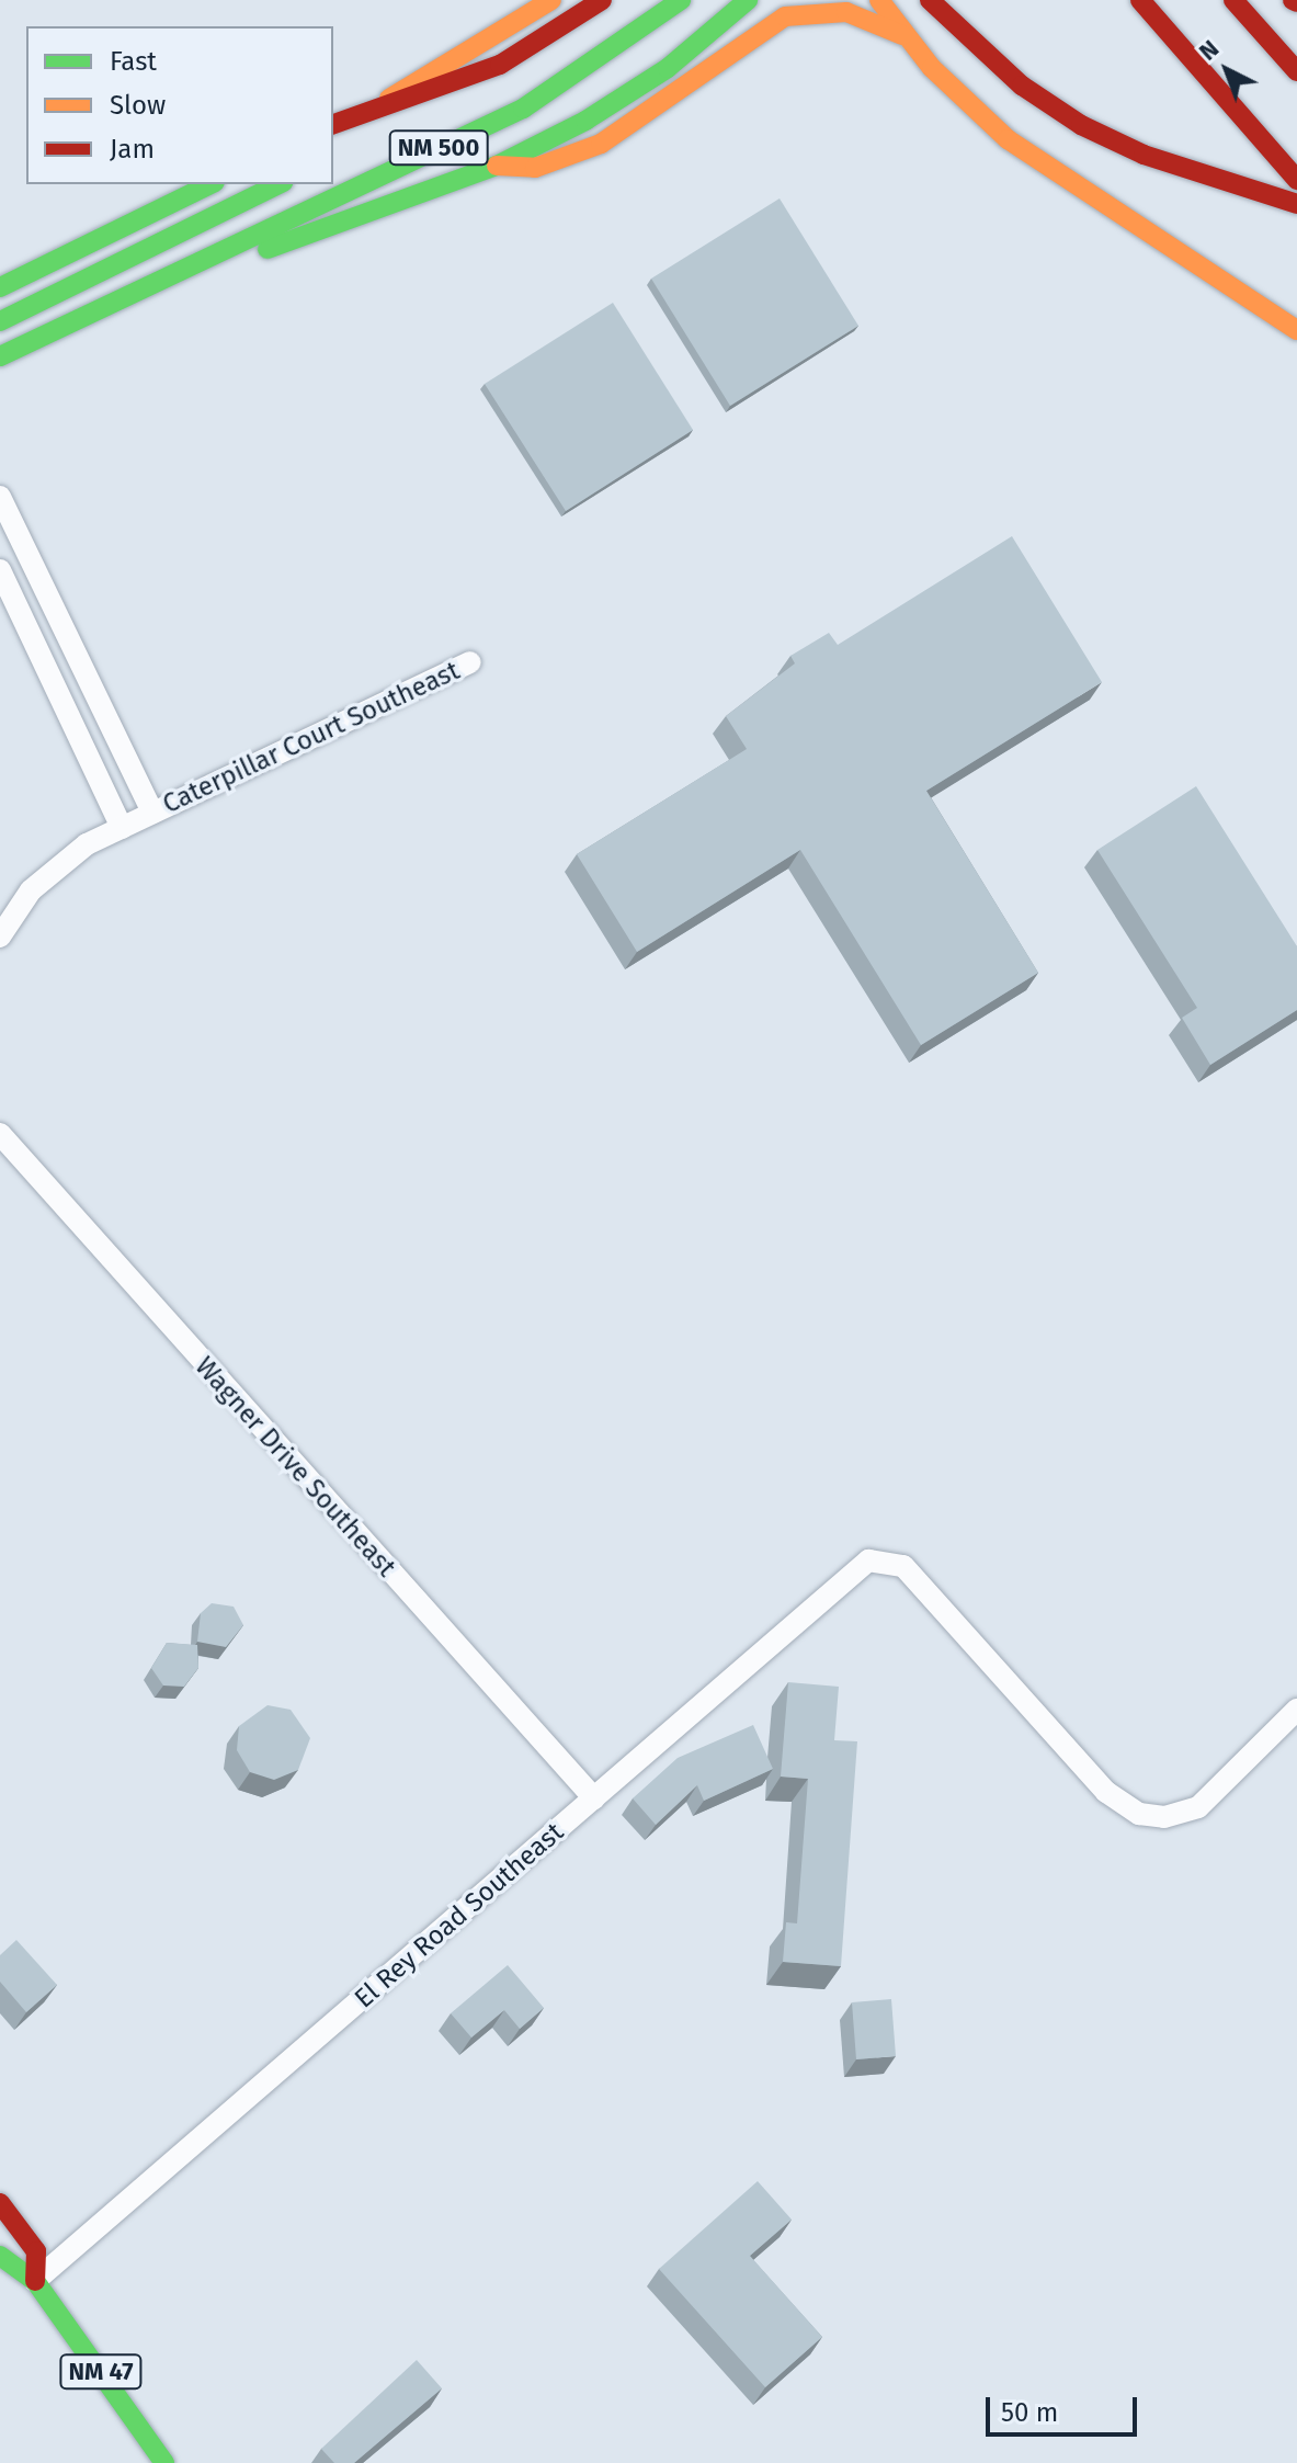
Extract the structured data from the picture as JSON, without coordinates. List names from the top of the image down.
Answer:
{
  "streets": {
    "main road": ["NM 500", "NM 47"],
    "street": ["Caterpillar Court Southeast", "Wagner Drive Southeast", "El Rey Road Southeast"]
  },
  "crossings": [
    ["Wagner Drive Southeast", "El Rey Road Southeast"],
    ["El Rey Road Southeast", "NM 47"]
  ],
  "legend": ["Fast", "Slow", "Jam"],
  "scale_bar": "50 m",
  "north": "top left"
}
